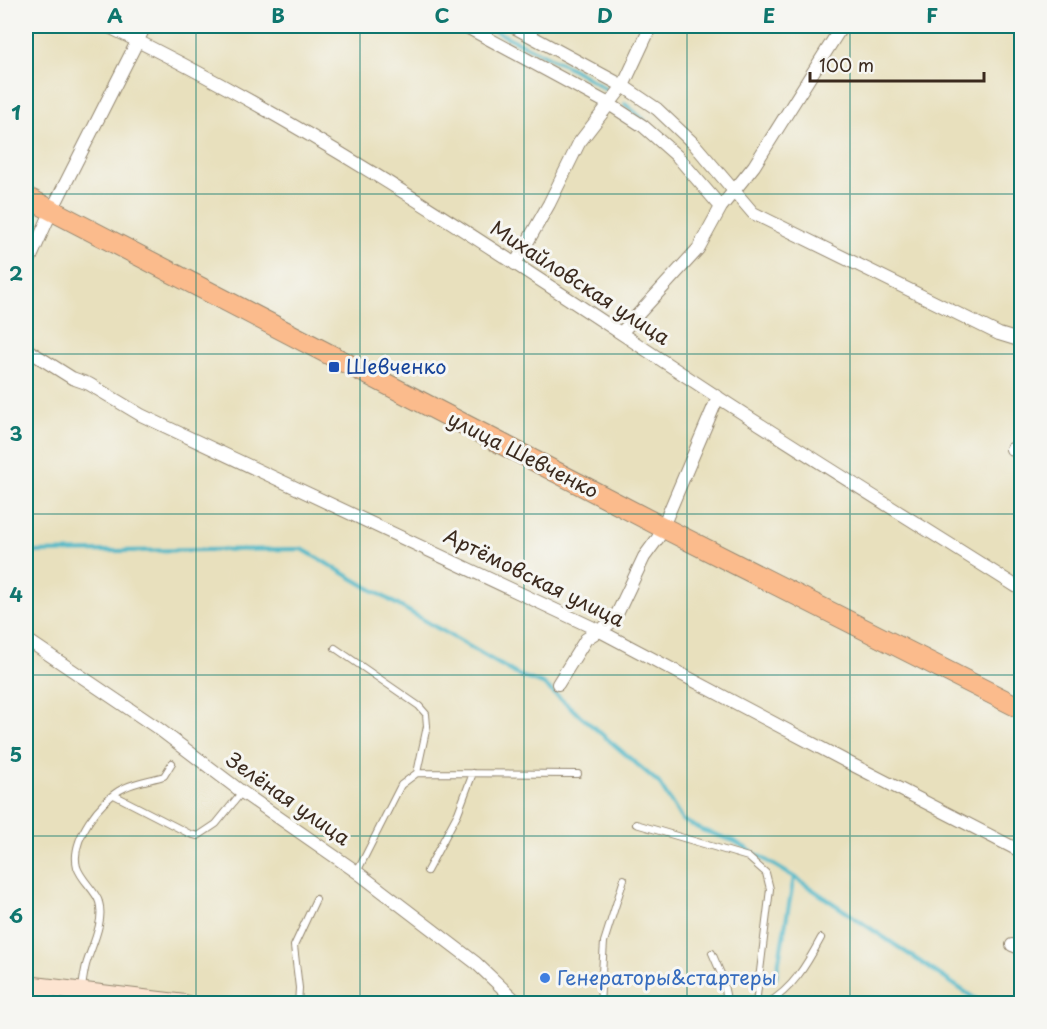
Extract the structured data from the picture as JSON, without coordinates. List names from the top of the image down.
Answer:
{
  "streets": {
    "main road": ["улица Шевченко"],
    "street": ["Михайловская улица", "Артёмовская улица", "Зелёная улица"]
  },
  "places": {
    "transit": ["Шевченко"],
    "other": ["Генераторы&стартеры"]
  },
  "scale_bar": "100 m",
  "grid": {
    "columns": [
      "A",
      "B",
      "C",
      "D",
      "E",
      "F"
    ],
    "rows": [
      "1",
      "2",
      "3",
      "4",
      "5",
      "6"
    ]
  }
}
